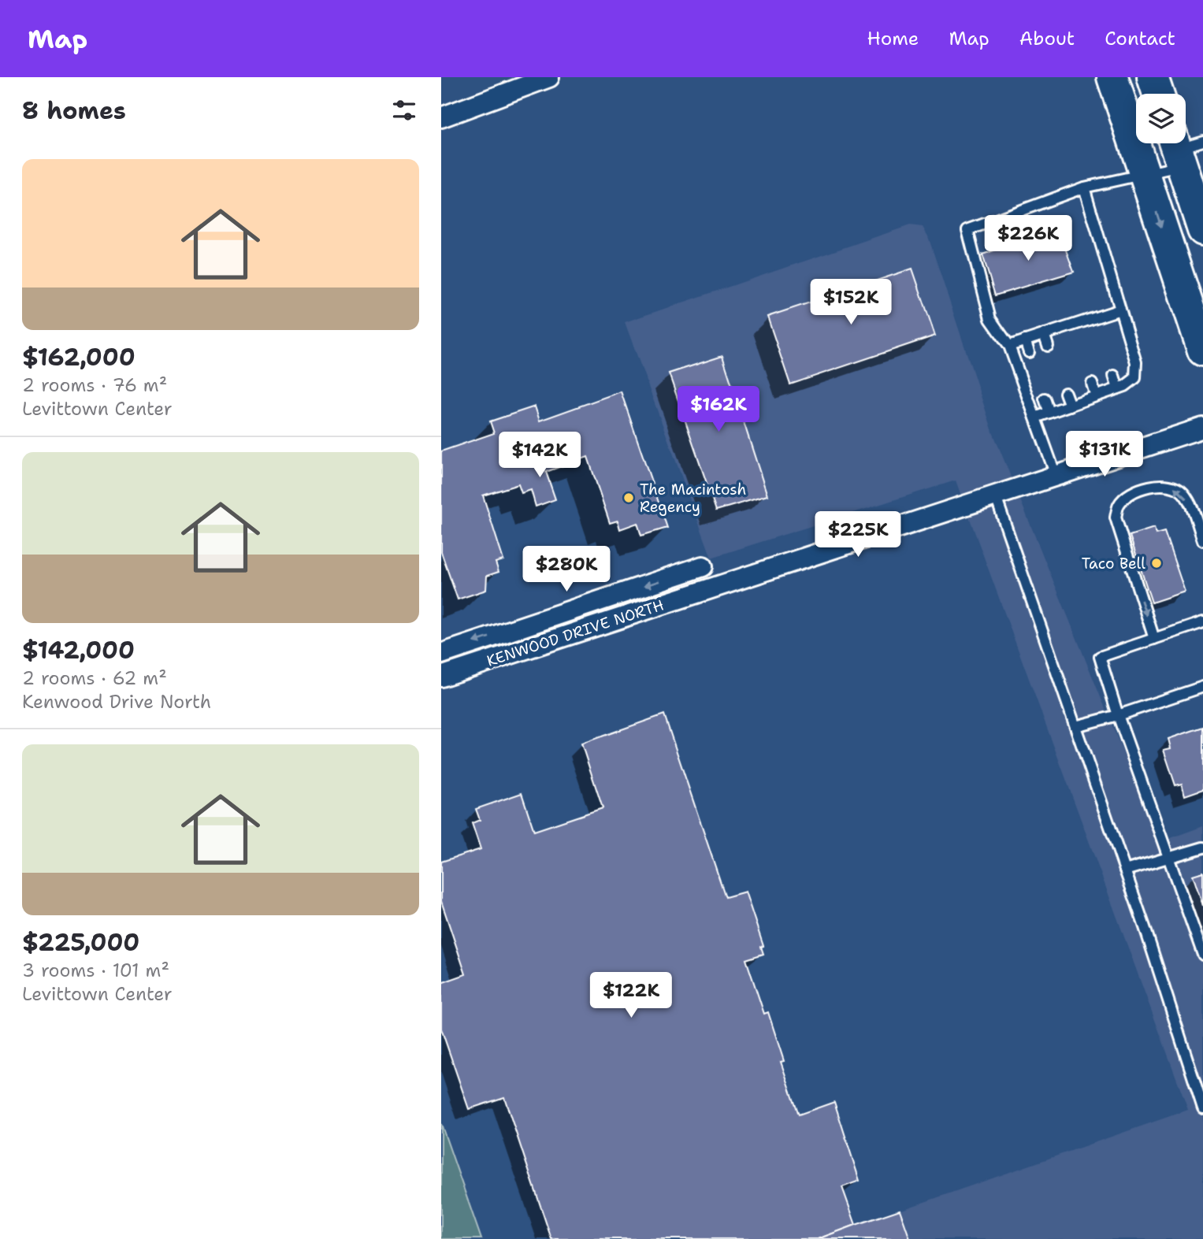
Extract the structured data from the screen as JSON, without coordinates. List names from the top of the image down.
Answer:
{
  "streets": {
    "street": ["KENWOOD DRIVE NORTH"]
  },
  "places": ["The Macintosh Regency", "Taco Bell"],
  "page": {
    "header": "Map",
    "nav": [
      "Home",
      "Map",
      "About",
      "Contact"
    ],
    "heading": "8 homes",
    "list": [
      {
        "name": "$162,000",
        "note": "2 rooms · 76 m² · Levittown Center"
      },
      {
        "name": "$142,000",
        "note": "2 rooms · 62 m² · Kenwood Drive North"
      },
      {
        "name": "$225,000",
        "note": "3 rooms · 101 m² · Levittown Center"
      }
    ],
    "price": [
      "$226K",
      "$152K",
      "$162K",
      "$131K",
      "$142K",
      "$225K",
      "$280K",
      "$122K"
    ]
  }
}
